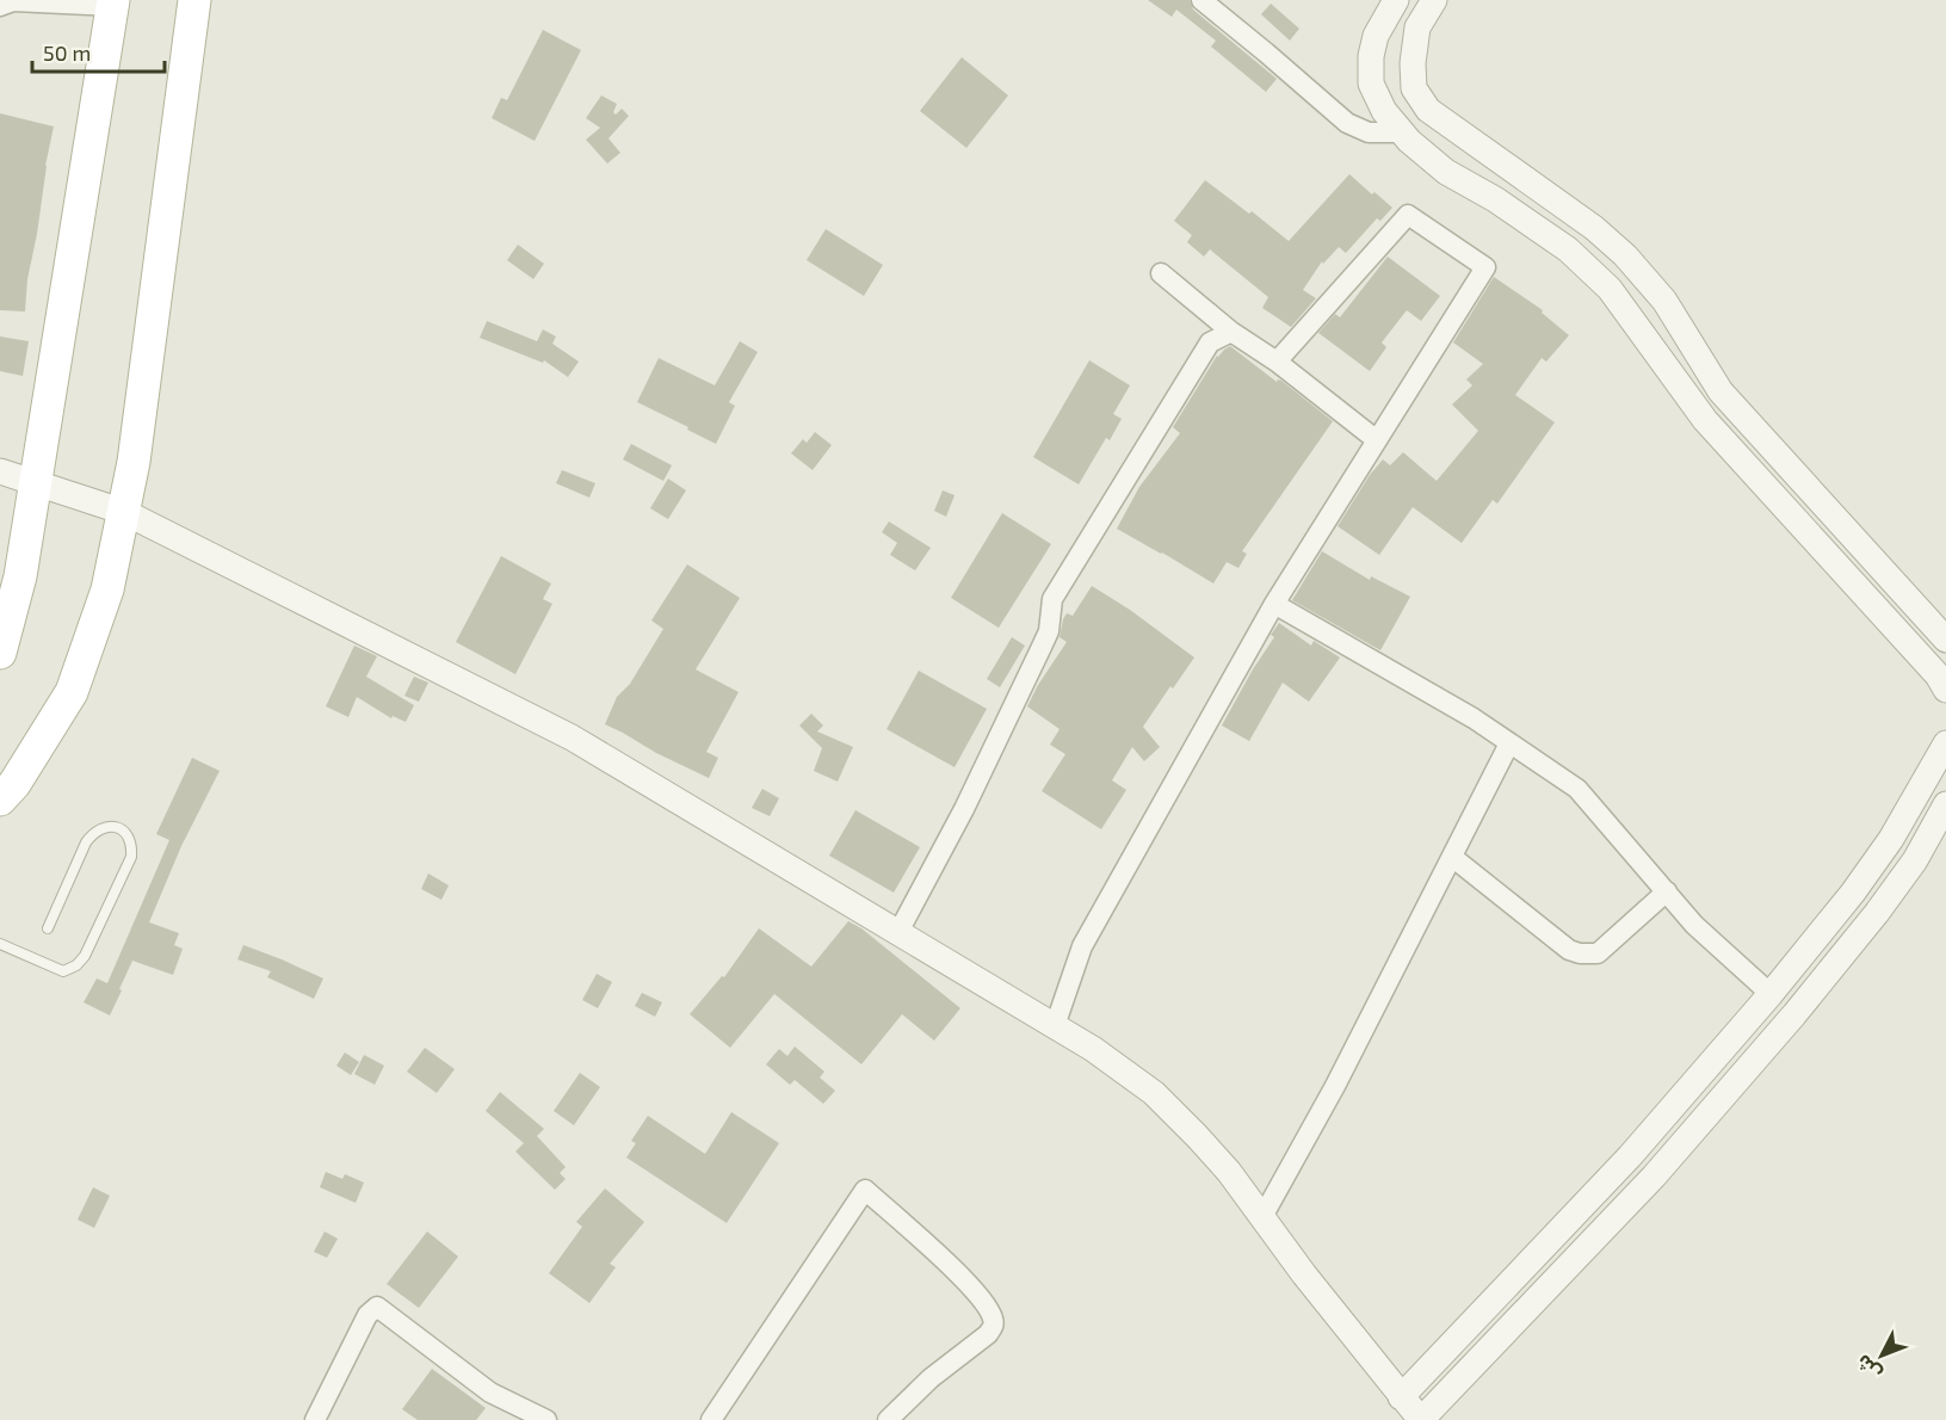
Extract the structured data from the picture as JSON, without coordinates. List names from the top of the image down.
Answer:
{
  "scale_bar": "50 m",
  "north": "bottom left"
}
